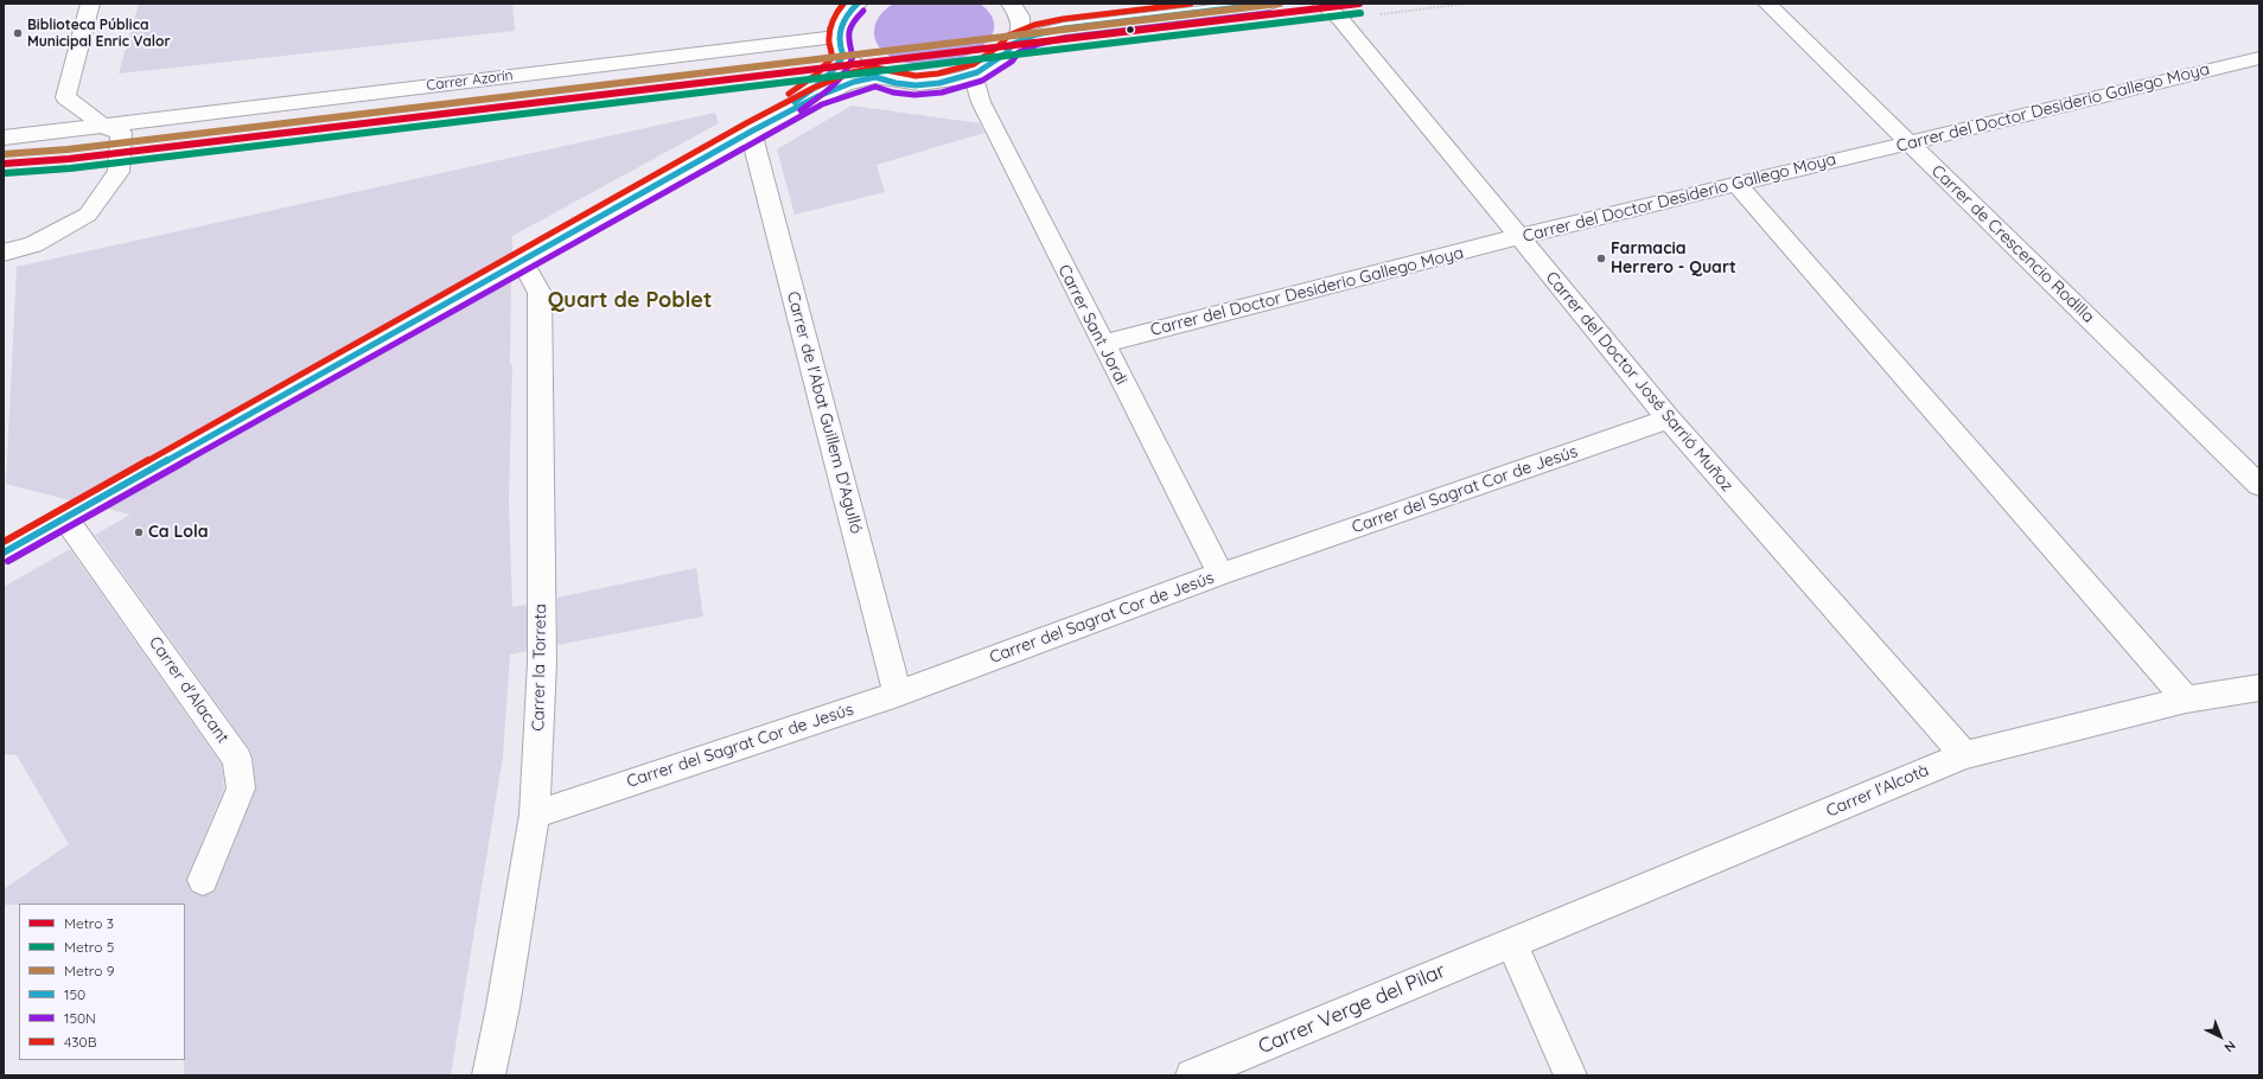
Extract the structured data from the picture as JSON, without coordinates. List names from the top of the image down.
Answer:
{
  "streets": {
    "street": [
      "Carrer Azorín",
      "Carrer del Doctor Desiderio Gallego Moya",
      "Carrer de Crescencio Rodilla",
      "Carrer Sant Jordi",
      "Carrer del Doctor José Sarrió Muñoz",
      "Carrer de l'Abat Guillem D'Agulló",
      "Carrer del Sagrat Cor de Jesús",
      "Carrer la Torreta",
      "Carrer d'Alacant",
      "Carrer l'Alcotà",
      "Carrer Verge del Pilar"
    ]
  },
  "crossings": [
    ["Carrer del Doctor Desiderio Gallego Moya", "Carrer de Crescencio Rodilla"],
    ["Carrer del Doctor Desiderio Gallego Moya", "Carrer Sant Jordi"],
    ["Carrer del Doctor Desiderio Gallego Moya", "Carrer del Doctor José Sarrió Muñoz"],
    ["Carrer Sant Jordi", "Carrer del Sagrat Cor de Jesús"],
    ["Carrer del Doctor José Sarrió Muñoz", "Carrer del Sagrat Cor de Jesús"],
    ["Carrer del Doctor José Sarrió Muñoz", "Carrer l'Alcotà"],
    ["Carrer de l'Abat Guillem D'Agulló", "Carrer del Sagrat Cor de Jesús"],
    ["Carrer del Sagrat Cor de Jesús", "Carrer la Torreta"],
    ["Carrer l'Alcotà", "Carrer Verge del Pilar"]
  ],
  "districts": ["Quart de Poblet"],
  "places": ["Biblioteca Pública Municipal Enric Valor", "Farmacia Herrero - Quart", "Ca Lola"],
  "lines": [
    "metro line 3",
    "metro line 9",
    "transit line 150",
    "transit line 430B",
    "transit line 150N",
    "metro line 5"
  ],
  "legend": [
    "Metro 3",
    "Metro 5",
    "Metro 9",
    "150",
    "150N",
    "430B"
  ],
  "north": "bottom right"
}
